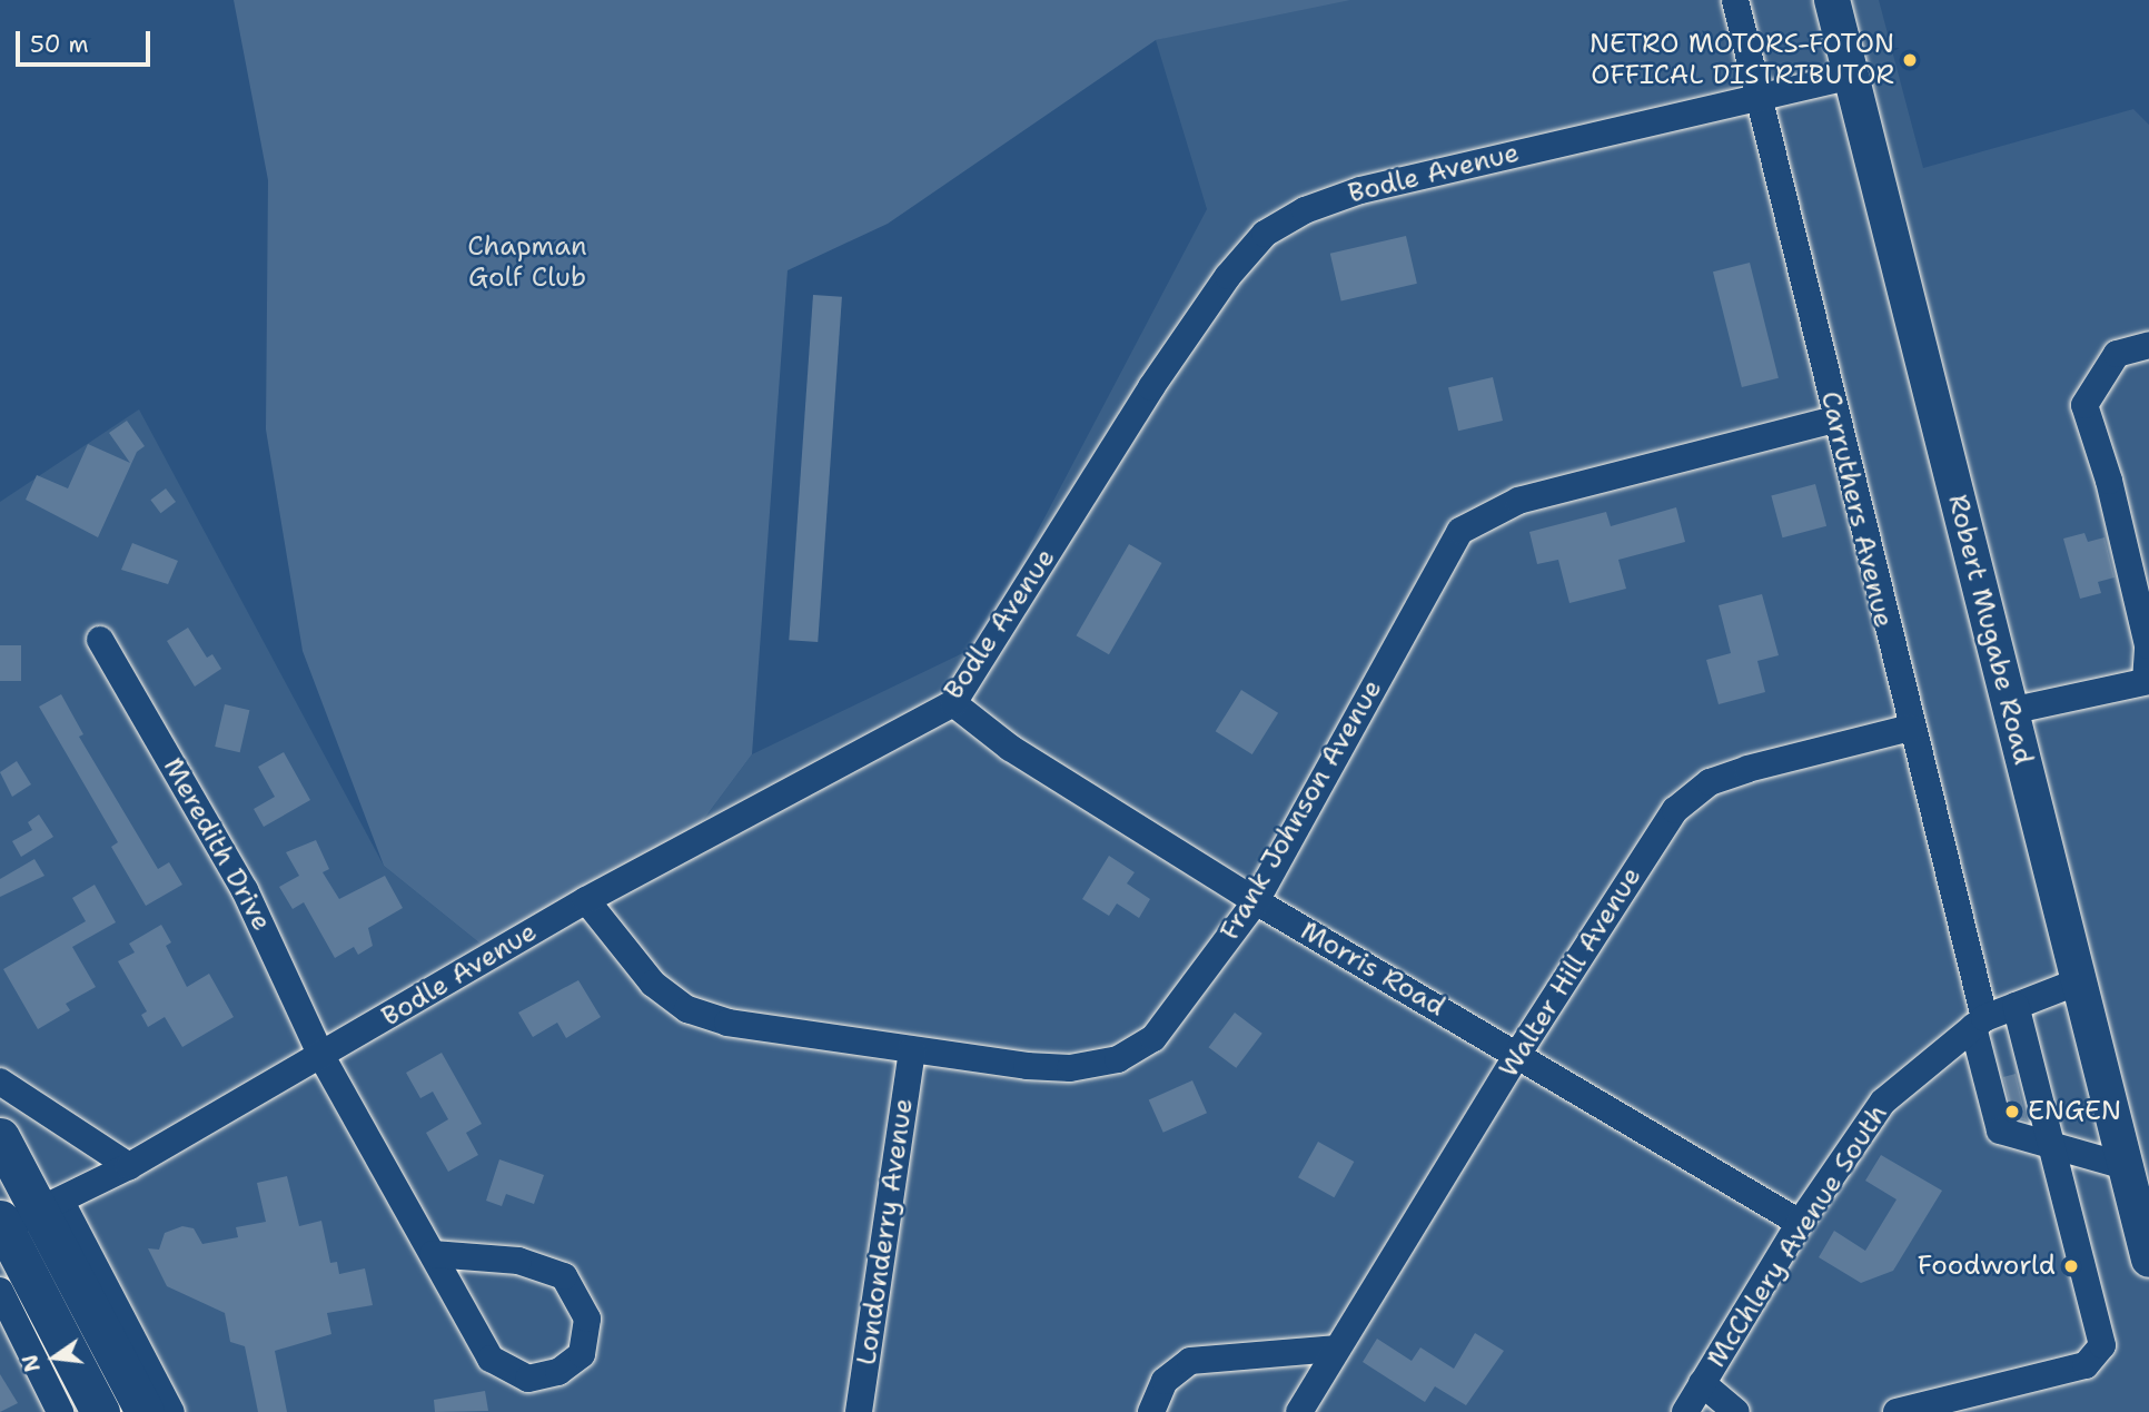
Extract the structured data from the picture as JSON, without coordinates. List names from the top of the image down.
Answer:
{
  "streets": {
    "main road": ["Robert Mugabe Road"],
    "street": [
      "Bodle Avenue",
      "Carruthers Avenue",
      "Frank Johnson Avenue",
      "Meredith Drive",
      "Morris Road",
      "Walter Hill Avenue",
      "Londonderry Avenue",
      "McChlery Avenue South"
    ]
  },
  "crossings": [
    ["Bodle Avenue", "Carruthers Avenue"],
    ["Bodle Avenue", "Robert Mugabe Road"],
    ["Bodle Avenue", "Frank Johnson Avenue"],
    ["Bodle Avenue", "Meredith Drive"],
    ["Bodle Avenue", "Morris Road"],
    ["Carruthers Avenue", "Frank Johnson Avenue"],
    ["Carruthers Avenue", "Walter Hill Avenue"],
    ["Carruthers Avenue", "McChlery Avenue South"],
    ["Robert Mugabe Road", "McChlery Avenue South"],
    ["Frank Johnson Avenue", "Morris Road"],
    ["Frank Johnson Avenue", "Londonderry Avenue"],
    ["Morris Road", "Walter Hill Avenue"],
    ["Morris Road", "McChlery Avenue South"]
  ],
  "parks": ["Chapman Golf Club"],
  "places": ["NETRO MOTORS-FOTON OFFICAL DISTRIBUTOR", "ENGEN", "Foodworld"],
  "scale_bar": "50 m",
  "north": "left"
}
